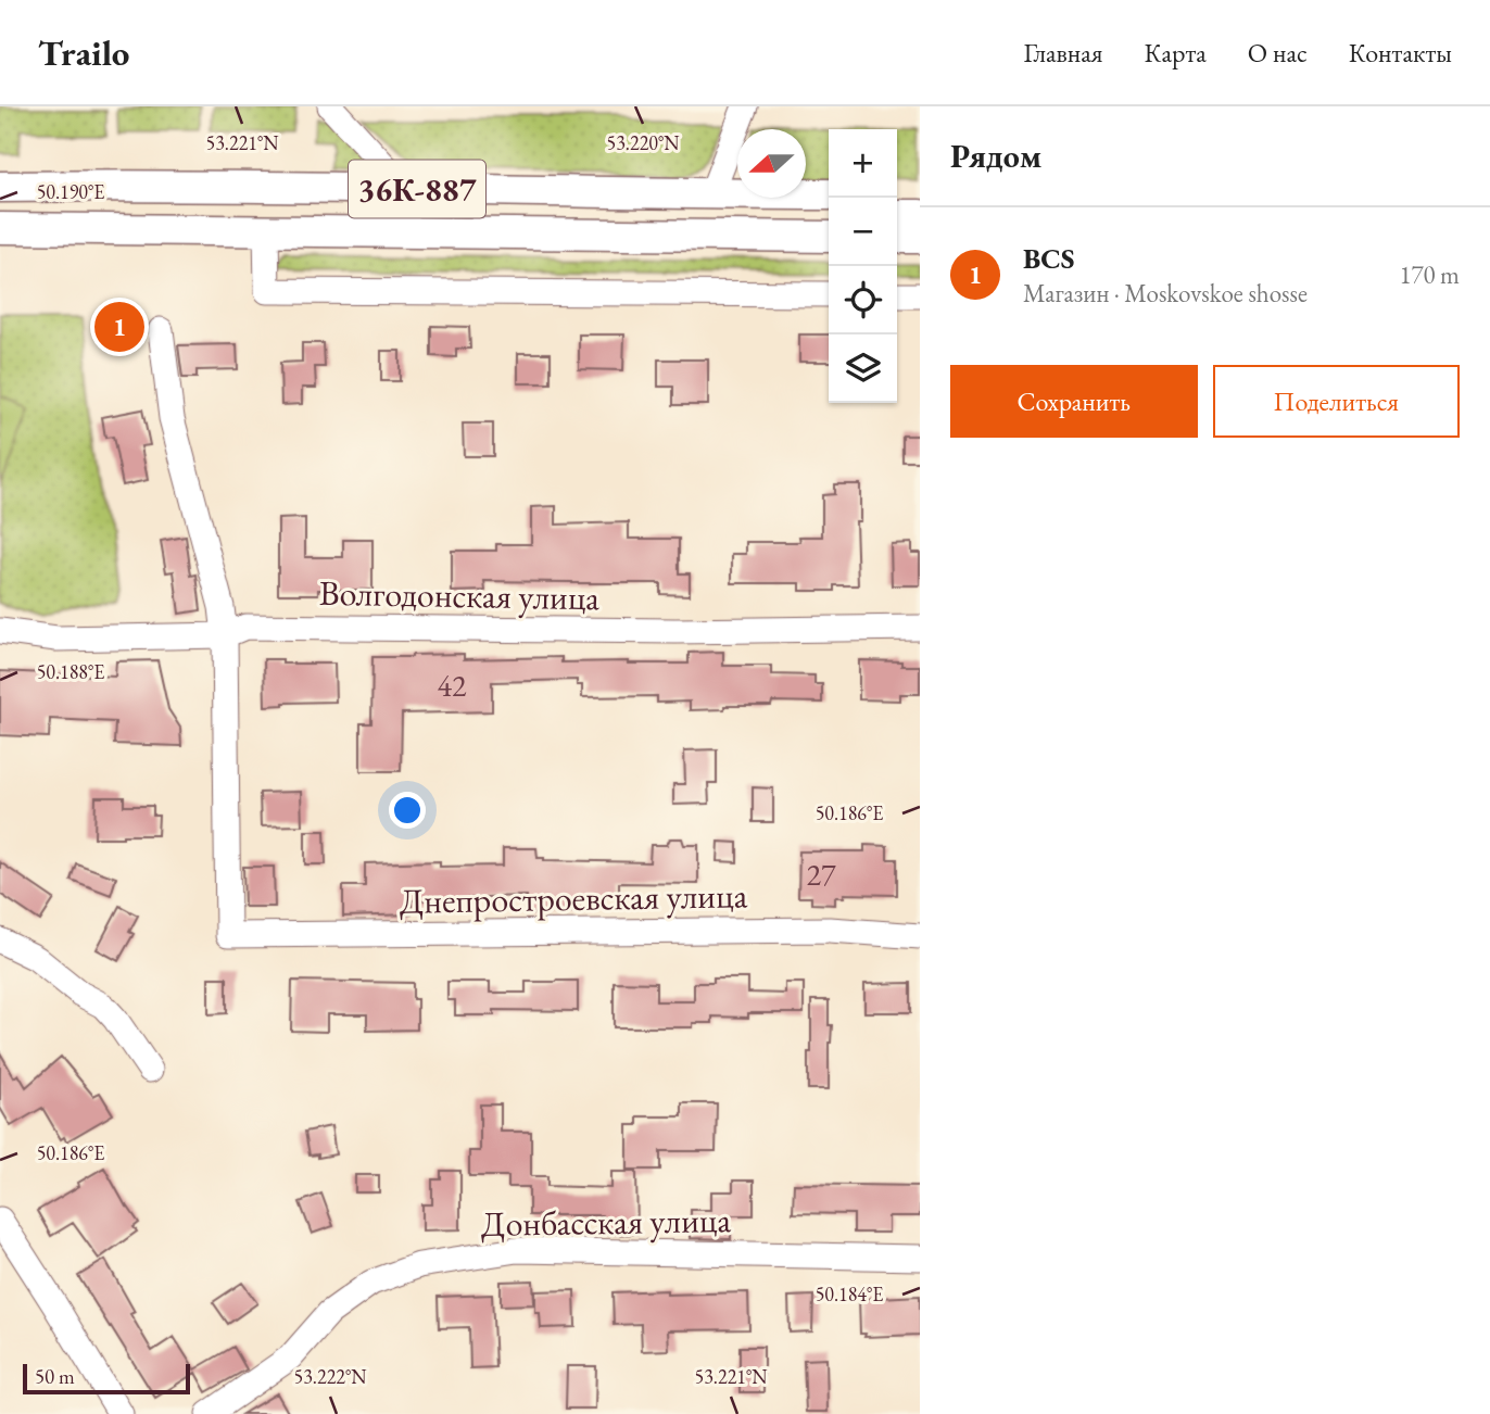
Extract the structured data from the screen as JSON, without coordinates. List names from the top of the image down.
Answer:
{
  "streets": {
    "main road": ["36К-887"],
    "street": ["Волгодонская улица", "Днепростроевская улица", "Донбасская улица"]
  },
  "crossings": [
    ["Волгодонская улица", "Днепростроевская улица"]
  ],
  "house_numbers": ["42", "27"],
  "scale_bar": "50 m",
  "north": "left",
  "page": {
    "header": "Trailo",
    "nav": [
      "Главная",
      "Карта",
      "О нас",
      "Контакты"
    ],
    "heading": "Рядом",
    "map_buttons": ["+", "−"],
    "list": [
      {
        "mark": "1",
        "name": "BCS",
        "note": "Магазин · Moskovskoe shosse",
        "value": "170 m"
      }
    ],
    "pins": "1",
    "buttons": ["Сохранить", "Поделиться"],
    "scale": "50 m"
  },
  "coordinates": [
    "53.221°N",
    "53.220°N",
    "50.190°E",
    "50.188°E",
    "50.186°E",
    "50.184°E",
    "53.222°N"
  ]
}
